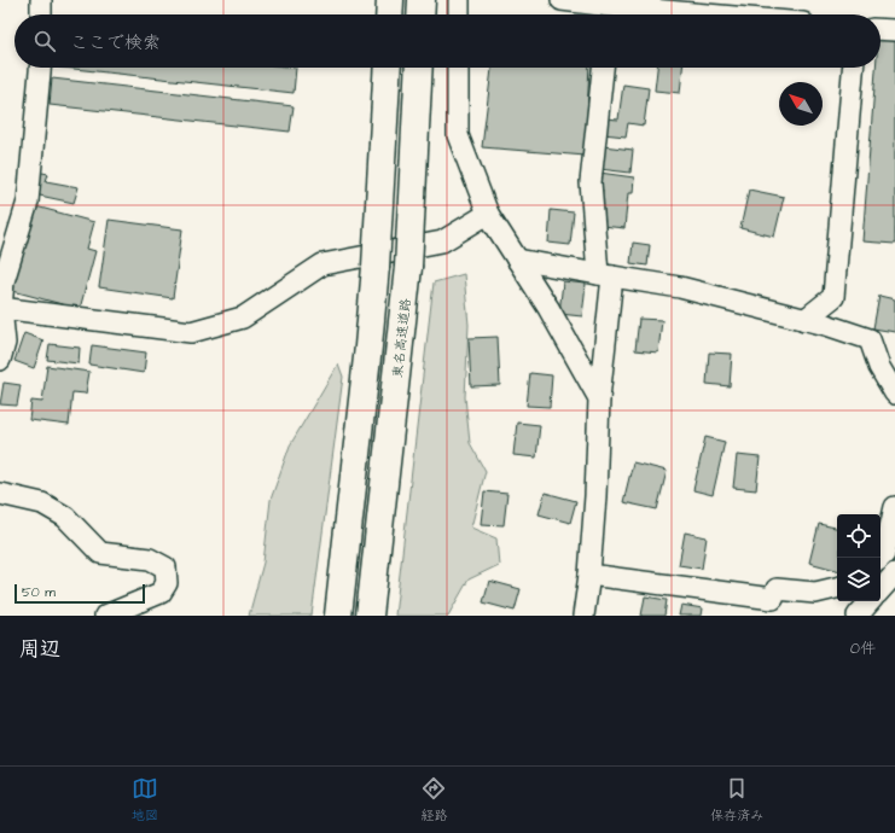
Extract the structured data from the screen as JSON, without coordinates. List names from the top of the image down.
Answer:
{
  "streets": {
    "highway": ["東名高速道路"]
  },
  "scale_bar": "50 m",
  "north": "top left",
  "page": {
    "search": "ここで検索",
    "scale": "50 m",
    "heading": ["周辺", "0件"],
    "nav": ["地図", "経路", "保存済み"]
  }
}
